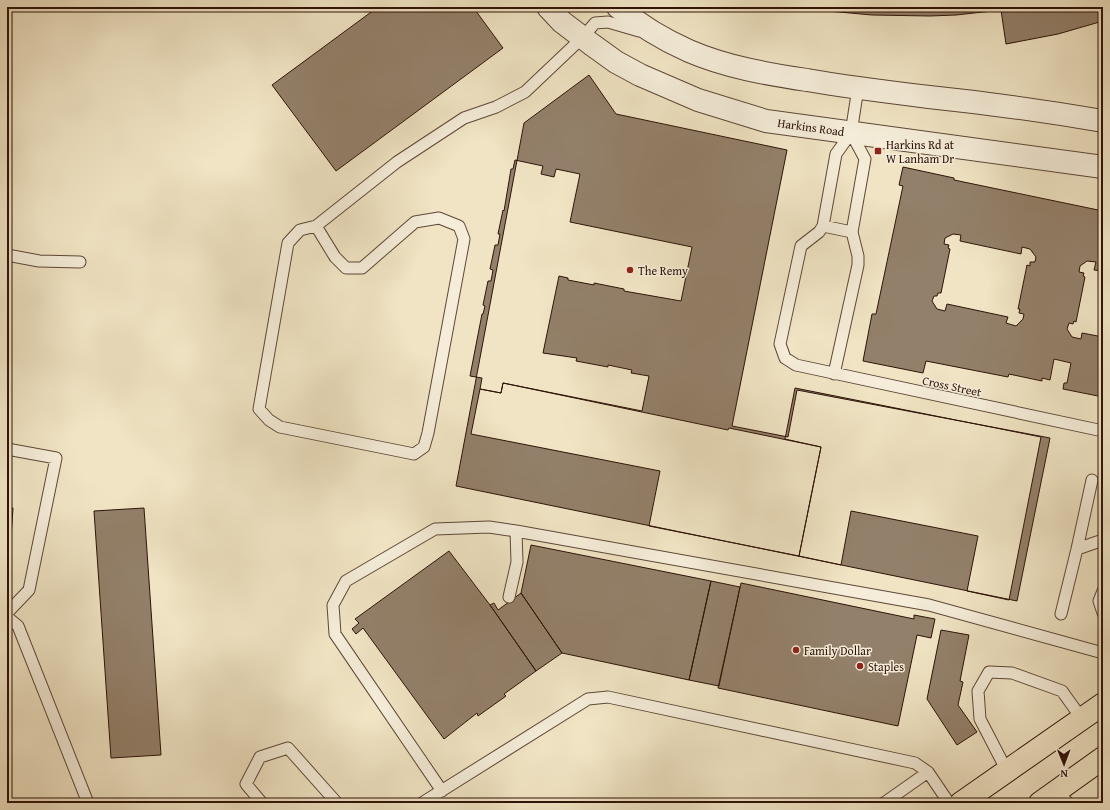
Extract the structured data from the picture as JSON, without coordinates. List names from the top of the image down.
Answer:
{
  "streets": {
    "street": ["Harkins Road"],
    "lane": ["Cross Street"]
  },
  "places": {
    "transit": ["Harkins Rd at W Lanham Dr"],
    "other": ["The Remy", "Family Dollar", "Staples"]
  },
  "north": "bottom"
}
